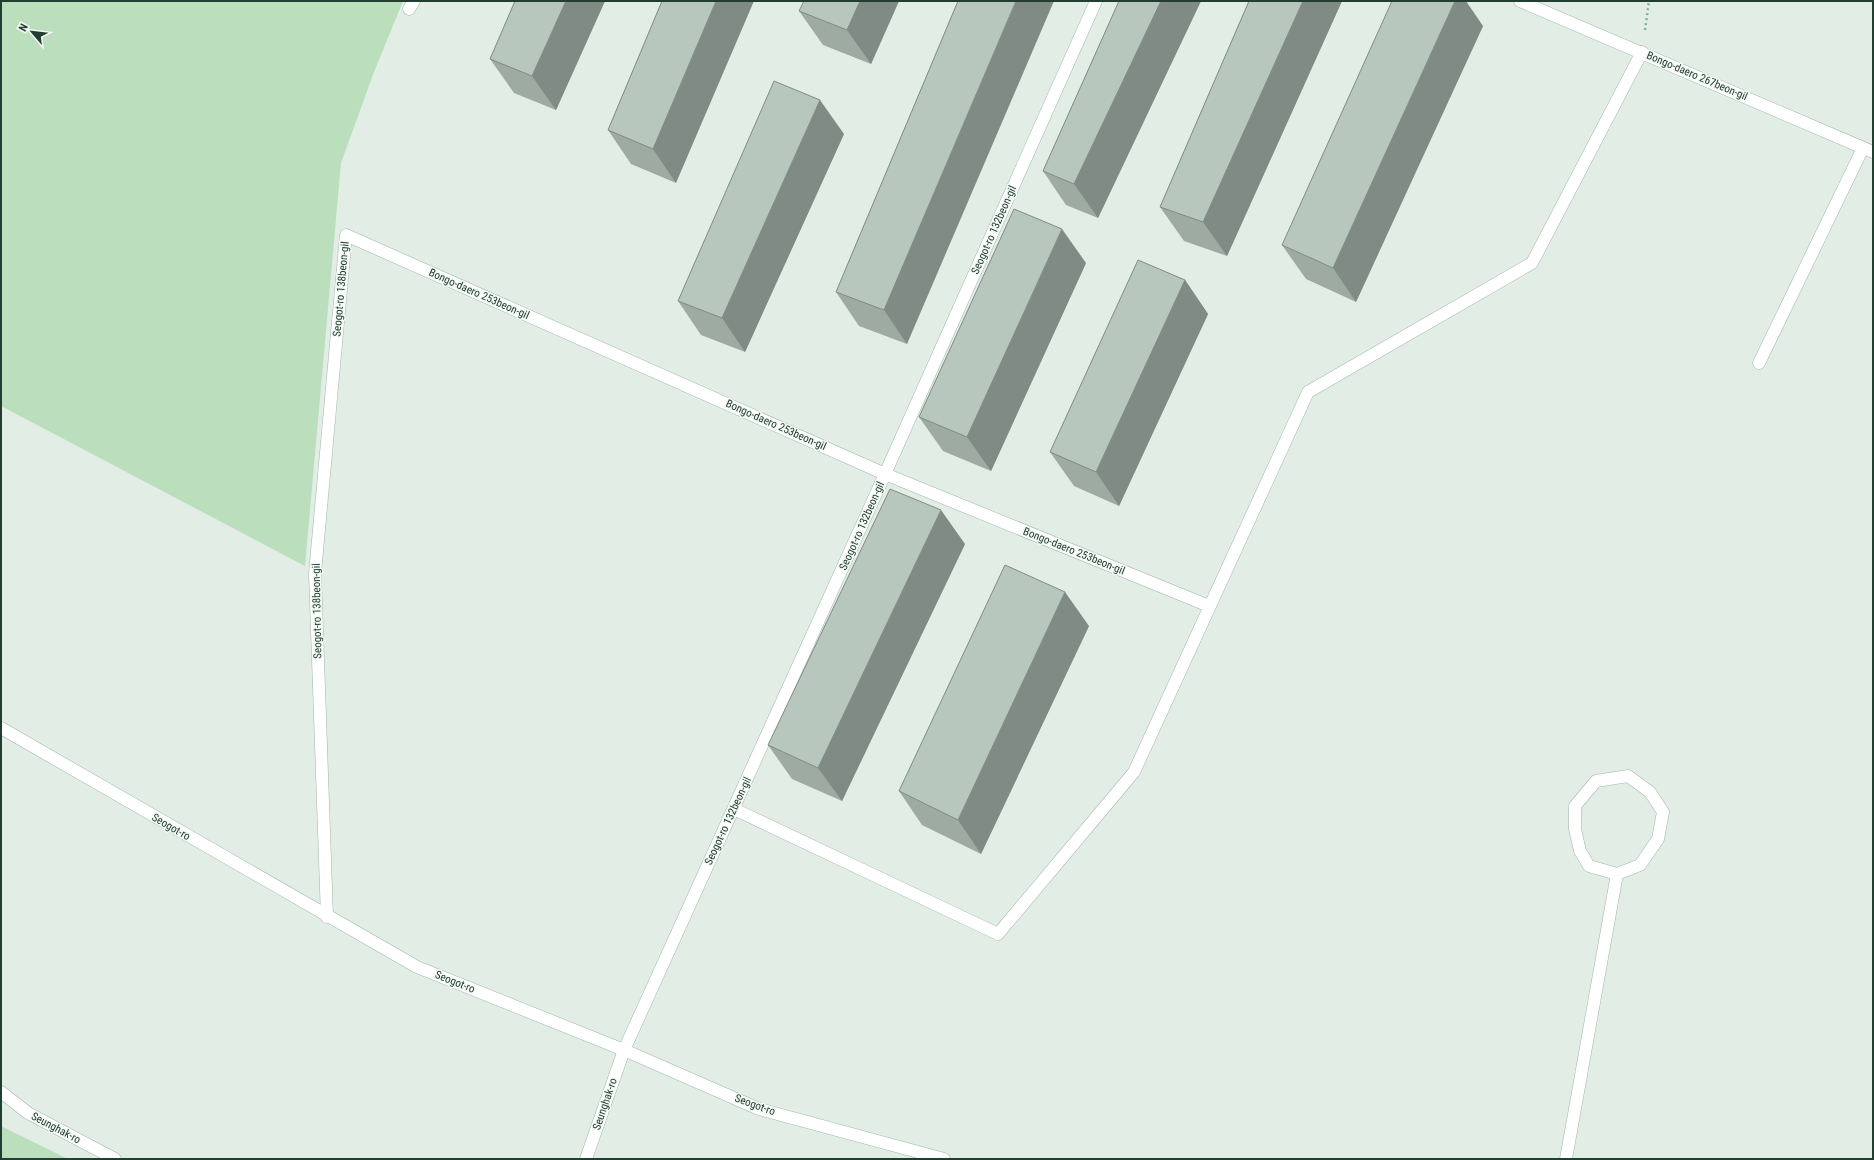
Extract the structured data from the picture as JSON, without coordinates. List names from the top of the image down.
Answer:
{
  "streets": {
    "main road": [
      "Bongo-daero 267beon-gil",
      "Seogot-ro 132beon-gil",
      "Seogot-ro 138beon-gil",
      "Bongo-daero 253beon-gil",
      "Seogot-ro",
      "Seunghak-ro"
    ]
  },
  "crossings": [
    ["Seogot-ro 132beon-gil", "Bongo-daero 253beon-gil"],
    ["Seogot-ro 132beon-gil", "Seogot-ro"],
    ["Seogot-ro 132beon-gil", "Seunghak-ro"],
    ["Seogot-ro 138beon-gil", "Bongo-daero 253beon-gil"],
    ["Seogot-ro 138beon-gil", "Seogot-ro"],
    ["Seogot-ro", "Seunghak-ro"]
  ],
  "north": "top left"
}
